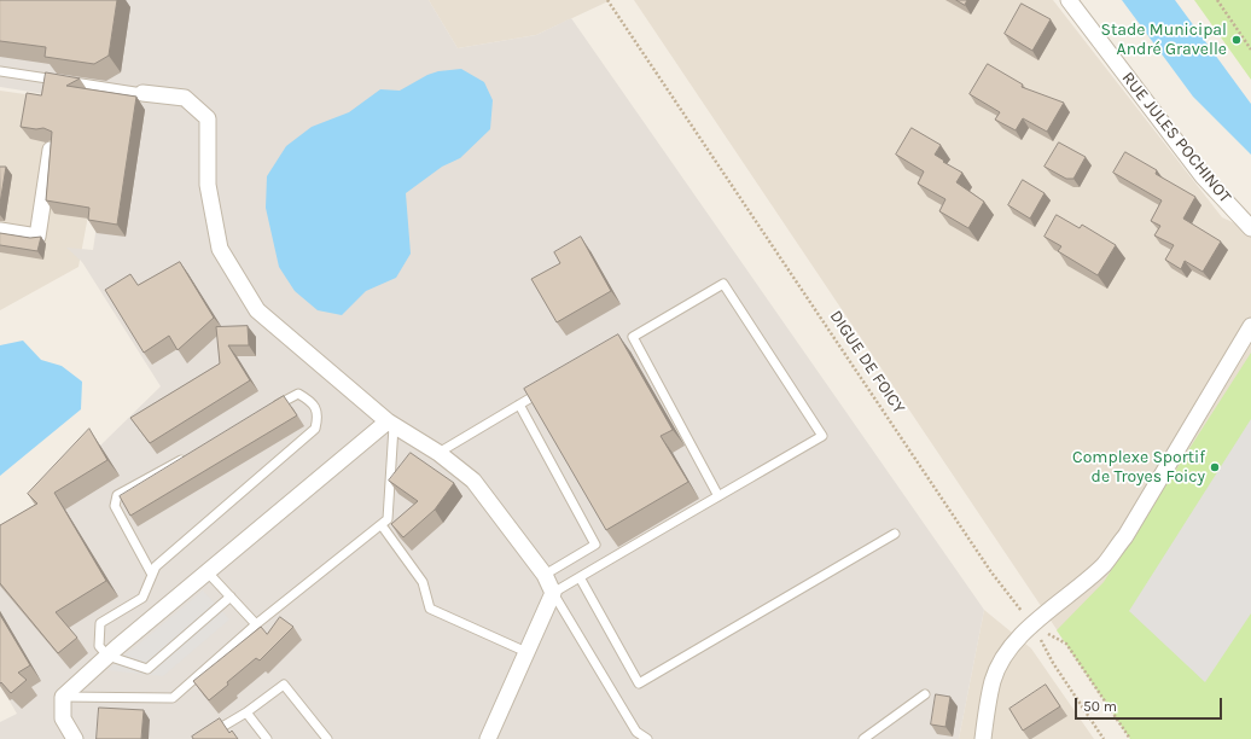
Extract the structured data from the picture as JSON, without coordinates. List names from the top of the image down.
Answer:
{
  "streets": {
    "street": ["RUE JULES POCHINOT"],
    "path": ["DIGUE DE FOICY"]
  },
  "places": ["Stade Municipal André Gravelle", "Complexe Sportif de Troyes Foicy"],
  "scale_bar": "50 m"
}
